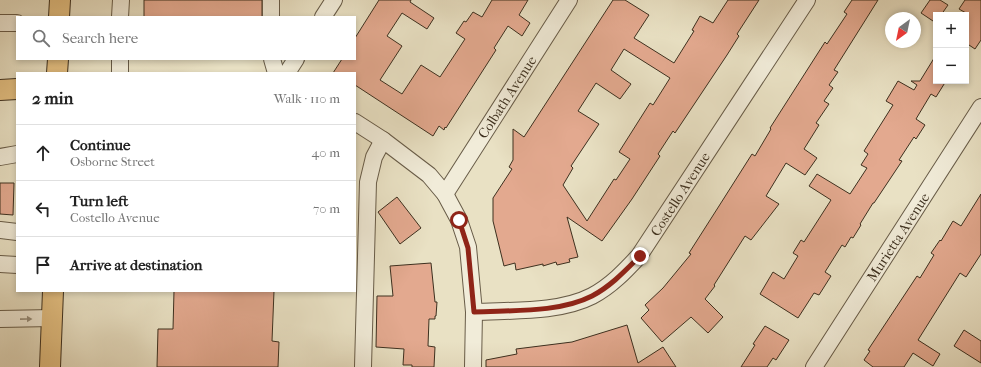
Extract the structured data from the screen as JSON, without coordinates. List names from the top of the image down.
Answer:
{
  "streets": {
    "street": ["Colbath Avenue", "Costello Avenue", "Murietta Avenue"]
  },
  "north": "bottom left",
  "page": {
    "map_buttons": ["+", "−"],
    "search": "Search here",
    "heading": ["2 min", "Walk · 110 m"],
    "list": [
      ["Continue", "Osborne Street", "40 m"],
      ["Turn left", "Costello Avenue", "70 m"],
      "Arrive at destination"
    ]
  }
}
